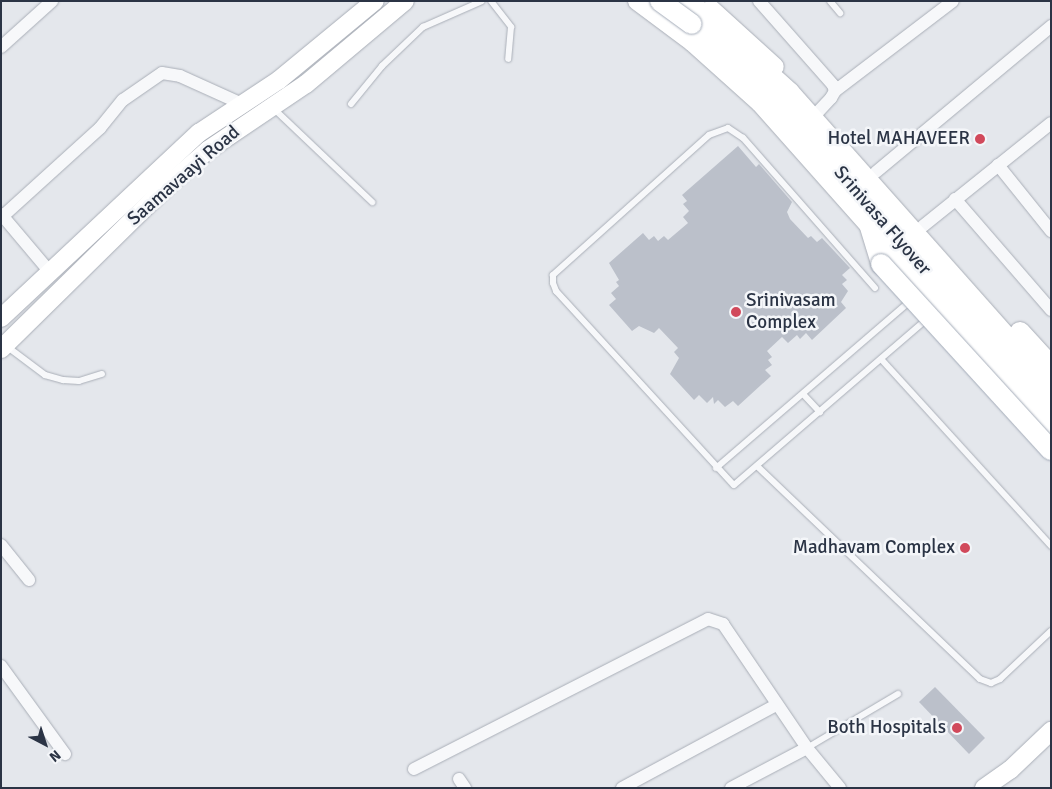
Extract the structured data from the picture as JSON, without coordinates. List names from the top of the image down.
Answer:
{
  "streets": {
    "main road": ["Srinivasa Flyover"],
    "street": ["Saamavaayi Road"]
  },
  "places": [
    "Hotel MAHAVEER",
    "Srinivasam Complex",
    "Madhavam Complex",
    "Both Hospitals"
  ],
  "north": "bottom right"
}
